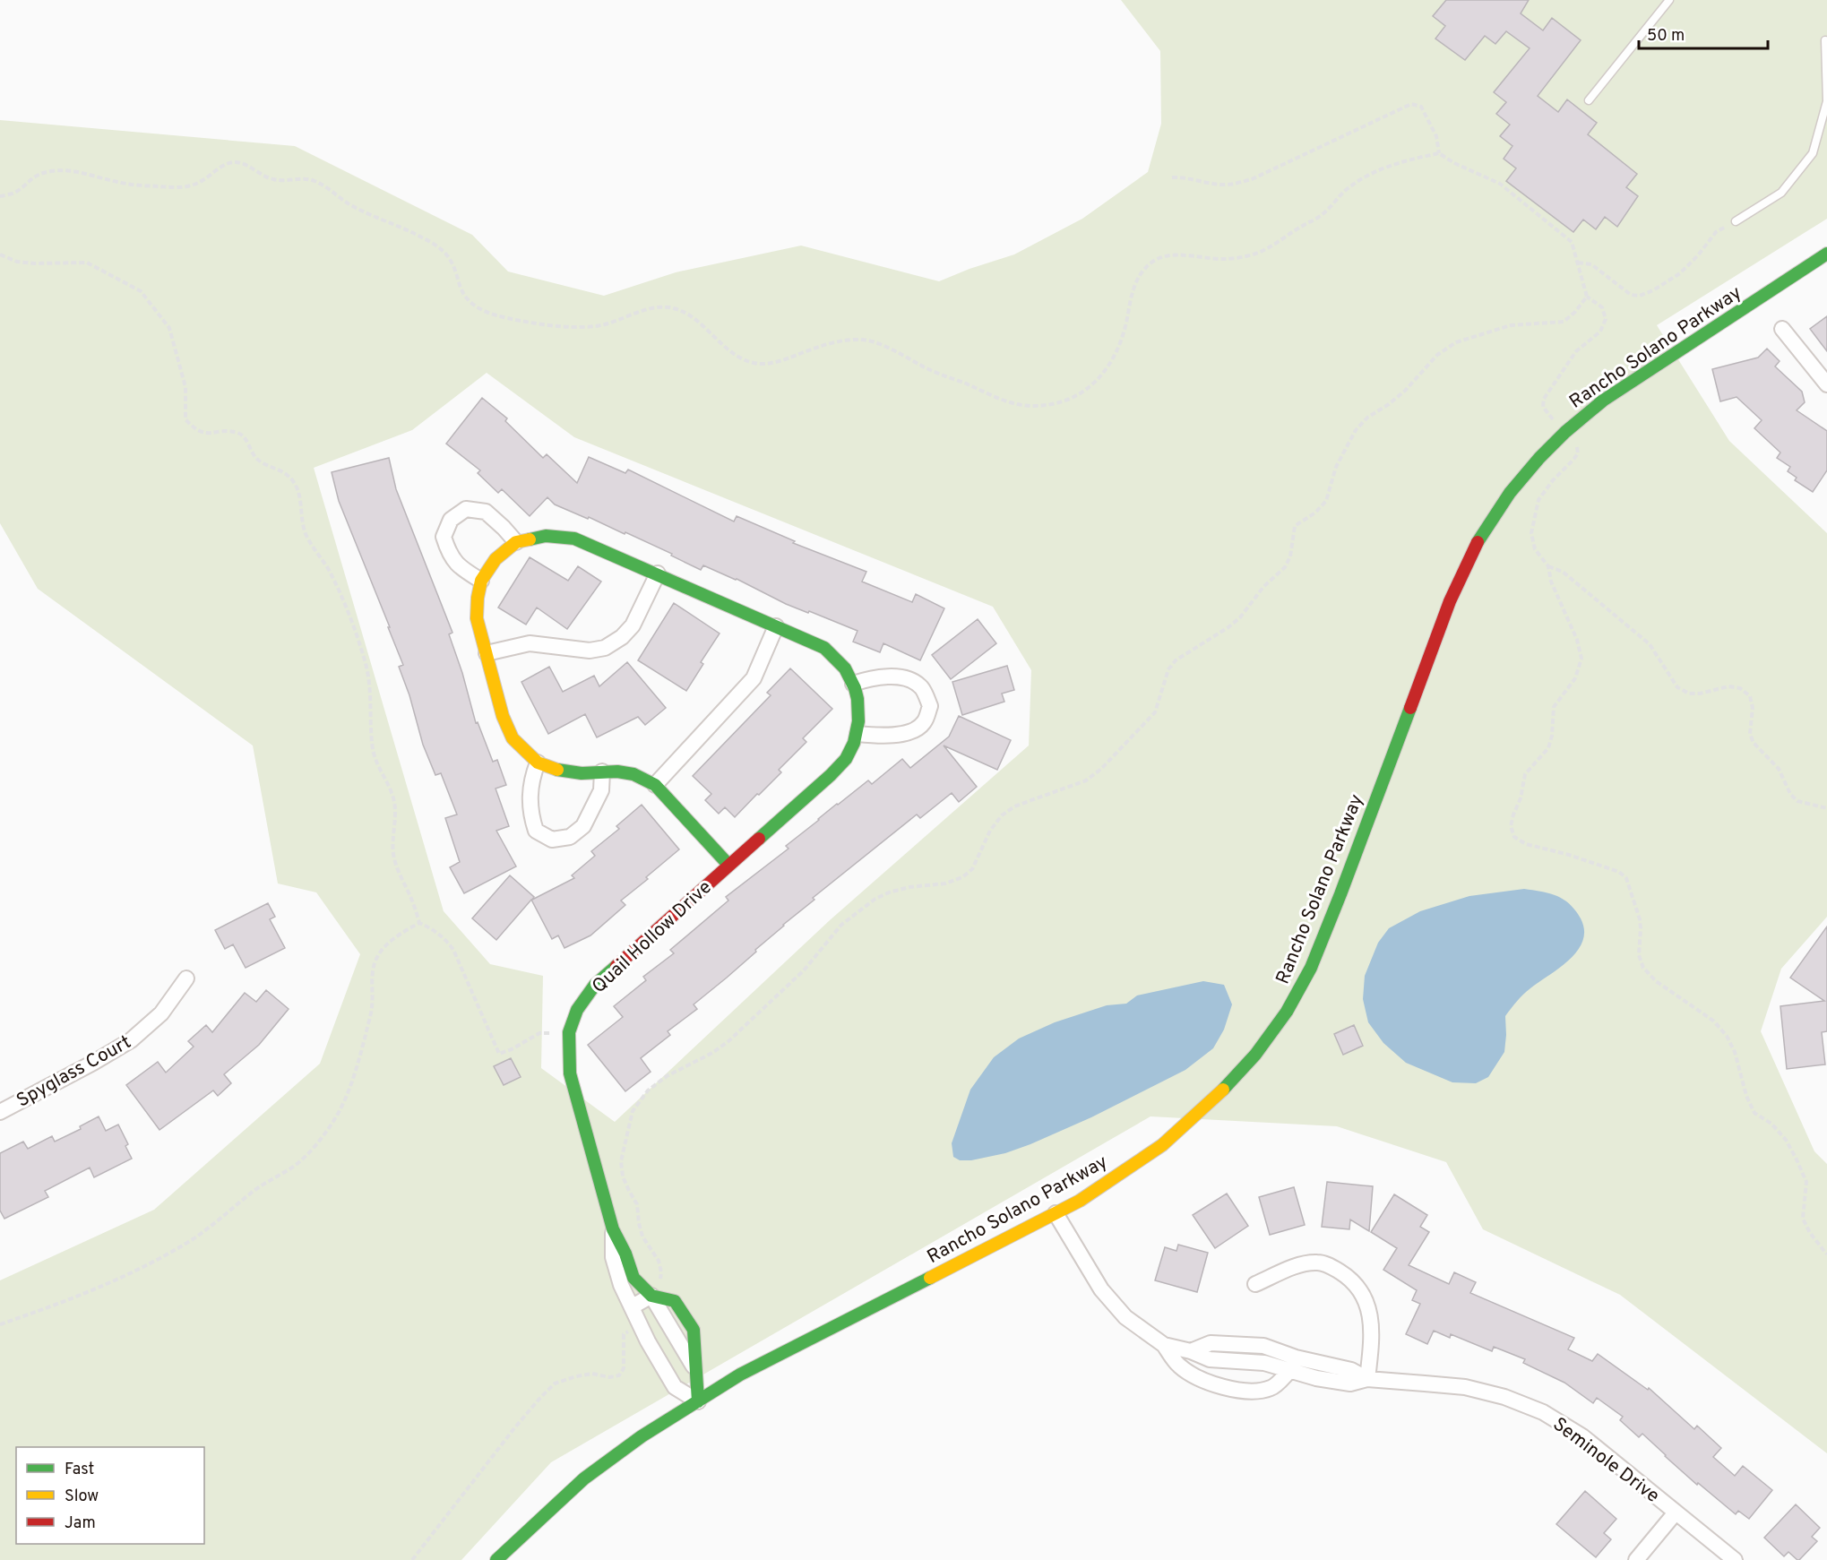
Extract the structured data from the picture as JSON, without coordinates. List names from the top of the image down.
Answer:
{
  "streets": {
    "street": [
      "Rancho Solano Parkway",
      "Quail Hollow Drive",
      "Spyglass Court",
      "Seminole Drive"
    ]
  },
  "crossings": [
    ["Rancho Solano Parkway", "Quail Hollow Drive"],
    ["Rancho Solano Parkway", "Seminole Drive"]
  ],
  "legend": ["Fast", "Slow", "Jam"],
  "scale_bar": "50 m"
}
